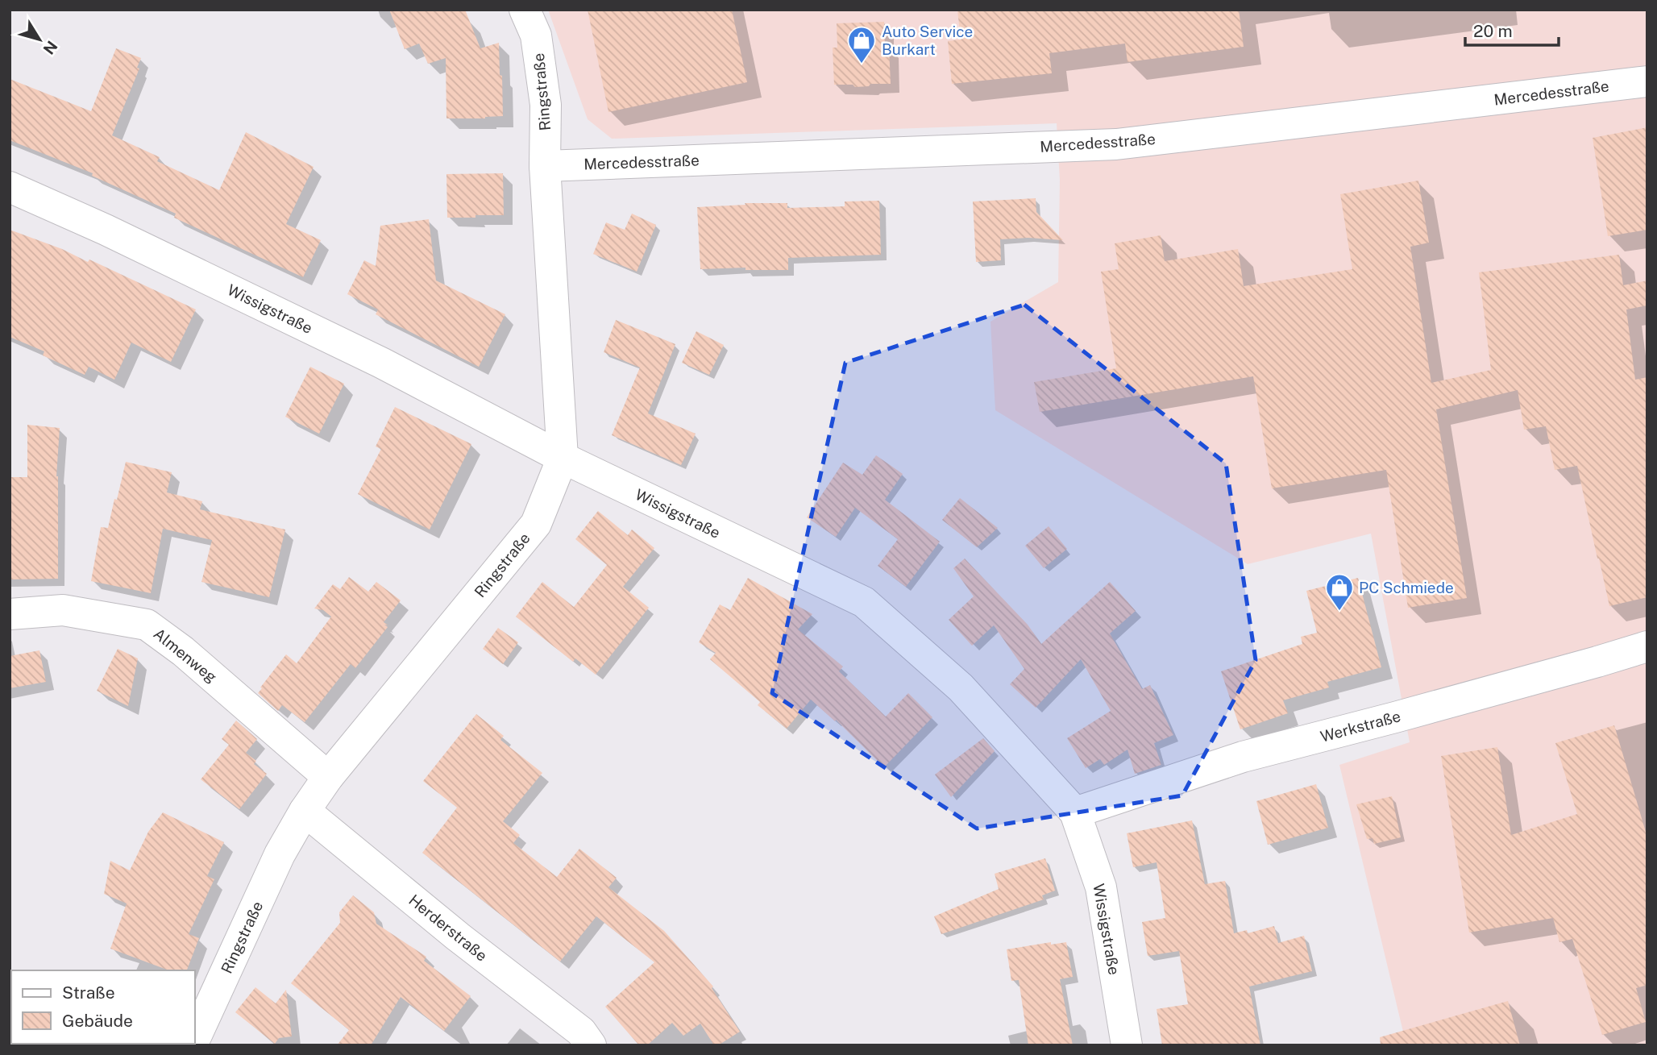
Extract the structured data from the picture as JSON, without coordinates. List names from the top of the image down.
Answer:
{
  "streets": {
    "street": [
      "Ringstraße",
      "Mercedesstraße",
      "Wissigstraße",
      "Almenweg",
      "Werkstraße",
      "Herderstraße"
    ]
  },
  "crossings": [
    ["Ringstraße", "Mercedesstraße"],
    ["Ringstraße", "Wissigstraße"],
    ["Ringstraße", "Almenweg"],
    ["Ringstraße", "Herderstraße"],
    ["Wissigstraße", "Werkstraße"]
  ],
  "places": {
    "shop": ["Auto Service Burkart", "PC Schmiede"]
  },
  "legend": ["Straße", "Gebäude"],
  "scale_bar": "20 m",
  "north": "bottom right"
}
